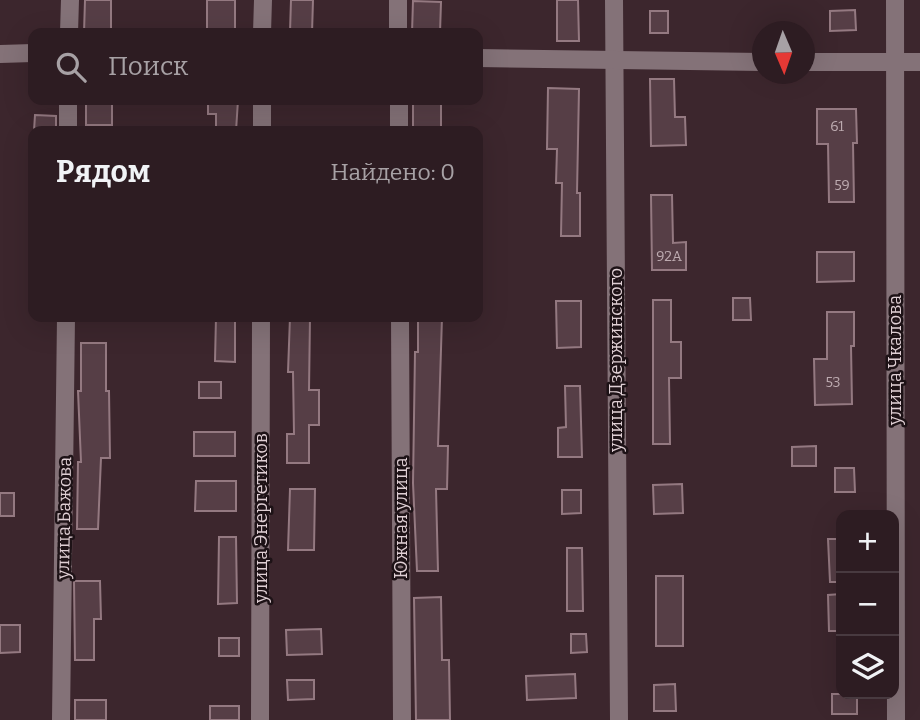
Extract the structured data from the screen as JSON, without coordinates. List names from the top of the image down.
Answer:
{
  "streets": {
    "street": [
      "улица Дзержинского",
      "улица Чкалова",
      "улица Бажова",
      "улица Энергетиков",
      "Южная улица"
    ]
  },
  "house_numbers": [
    "61",
    "59",
    "92А",
    "53"
  ],
  "north": "bottom",
  "page": {
    "search": "Поиск",
    "heading": ["Рядом", "Найдено: 0"],
    "map_buttons": ["+", "−"]
  }
}
